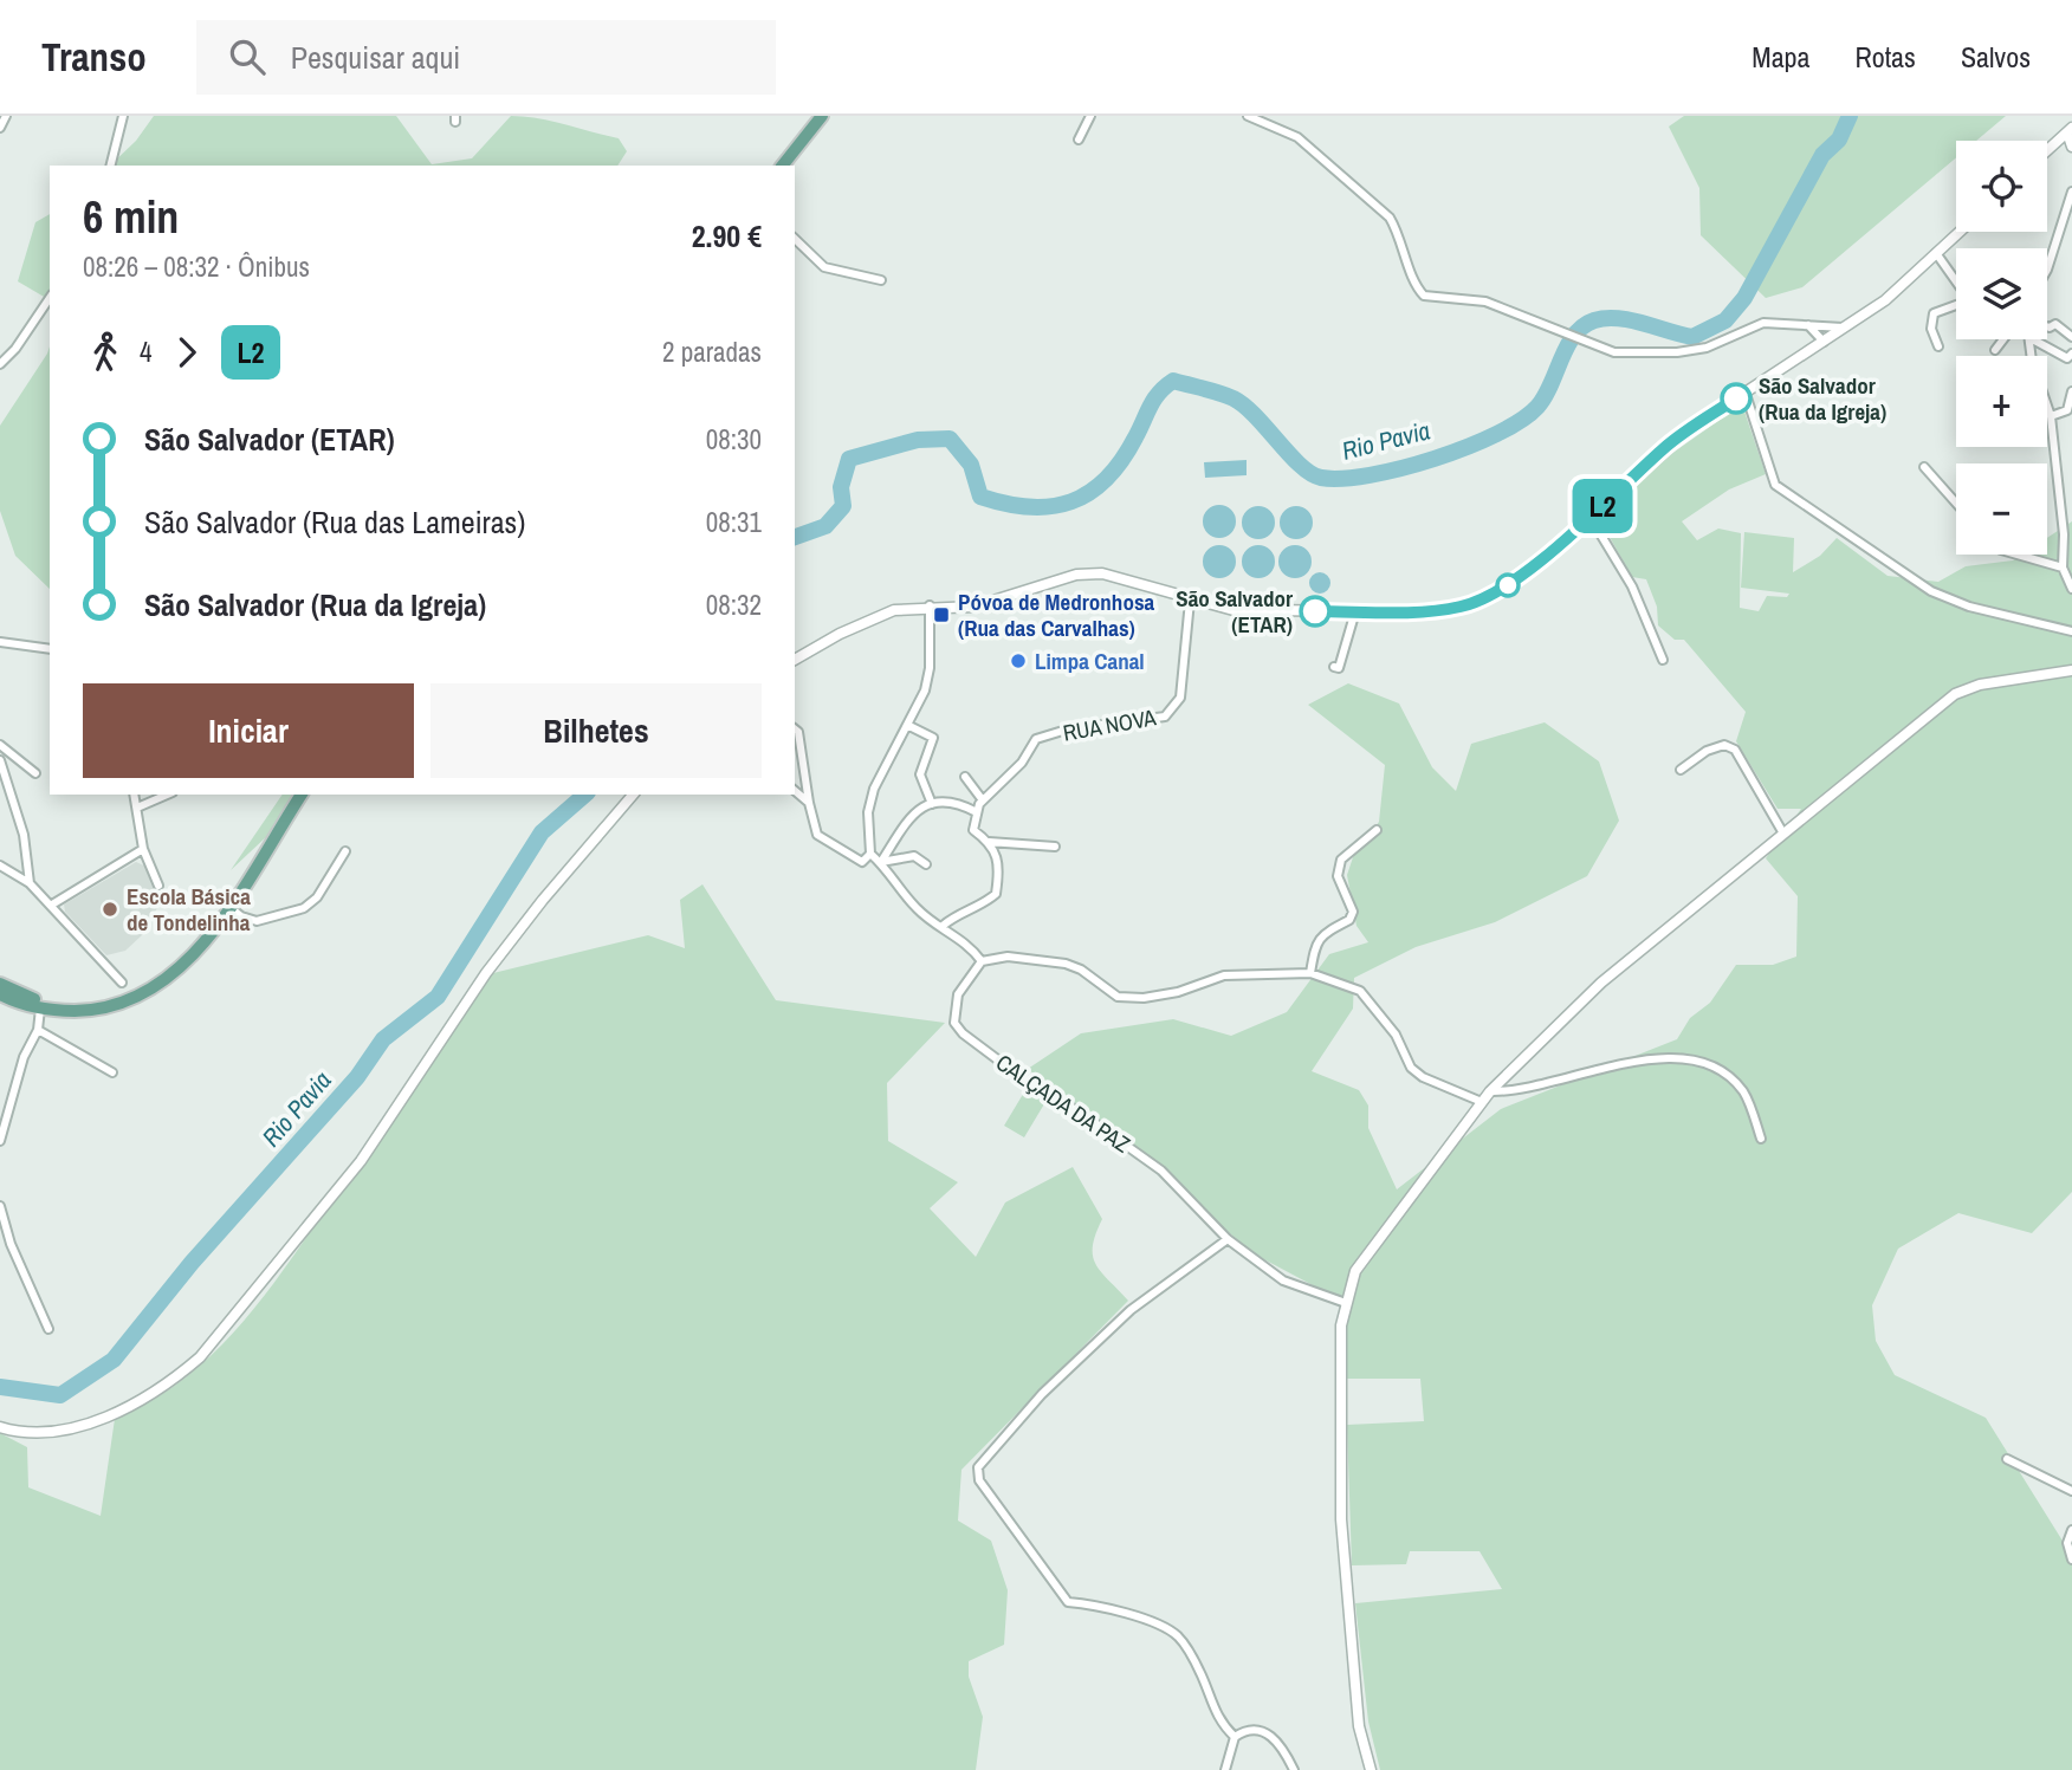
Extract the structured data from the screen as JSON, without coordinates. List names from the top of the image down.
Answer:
{
  "streets": {
    "street": ["RUA NOVA", "CALÇADA DA PAZ"]
  },
  "water": ["Rio Pavia"],
  "places": {
    "other": [
      "São Salvador (Rua da Igreja)",
      "São Salvador (ETAR)",
      "Limpa Canal",
      "Escola Básica de Tondelinha"
    ],
    "transit": ["Póvoa de Medronhosa (Rua das Carvalhas)"]
  },
  "lines": ["bus line L2"],
  "page": {
    "header": "Transo",
    "search": "Pesquisar aqui",
    "nav": ["Mapa", "Rotas", "Salvos"],
    "on_map": "L2",
    "map_buttons": ["+", "−"],
    "heading": ["6 min", "08:26 – 08:32 · Ônibus", "2.90 €"],
    "legs": ["4", "L2", "2 paradas"],
    "list": [
      {
        "name": "São Salvador (ETAR)",
        "value": "08:30"
      },
      {
        "name": "São Salvador (Rua das Lameiras)",
        "value": "08:31"
      },
      {
        "name": "São Salvador (Rua da Igreja)",
        "value": "08:32"
      }
    ],
    "buttons": ["Iniciar", "Bilhetes"]
  }
}
